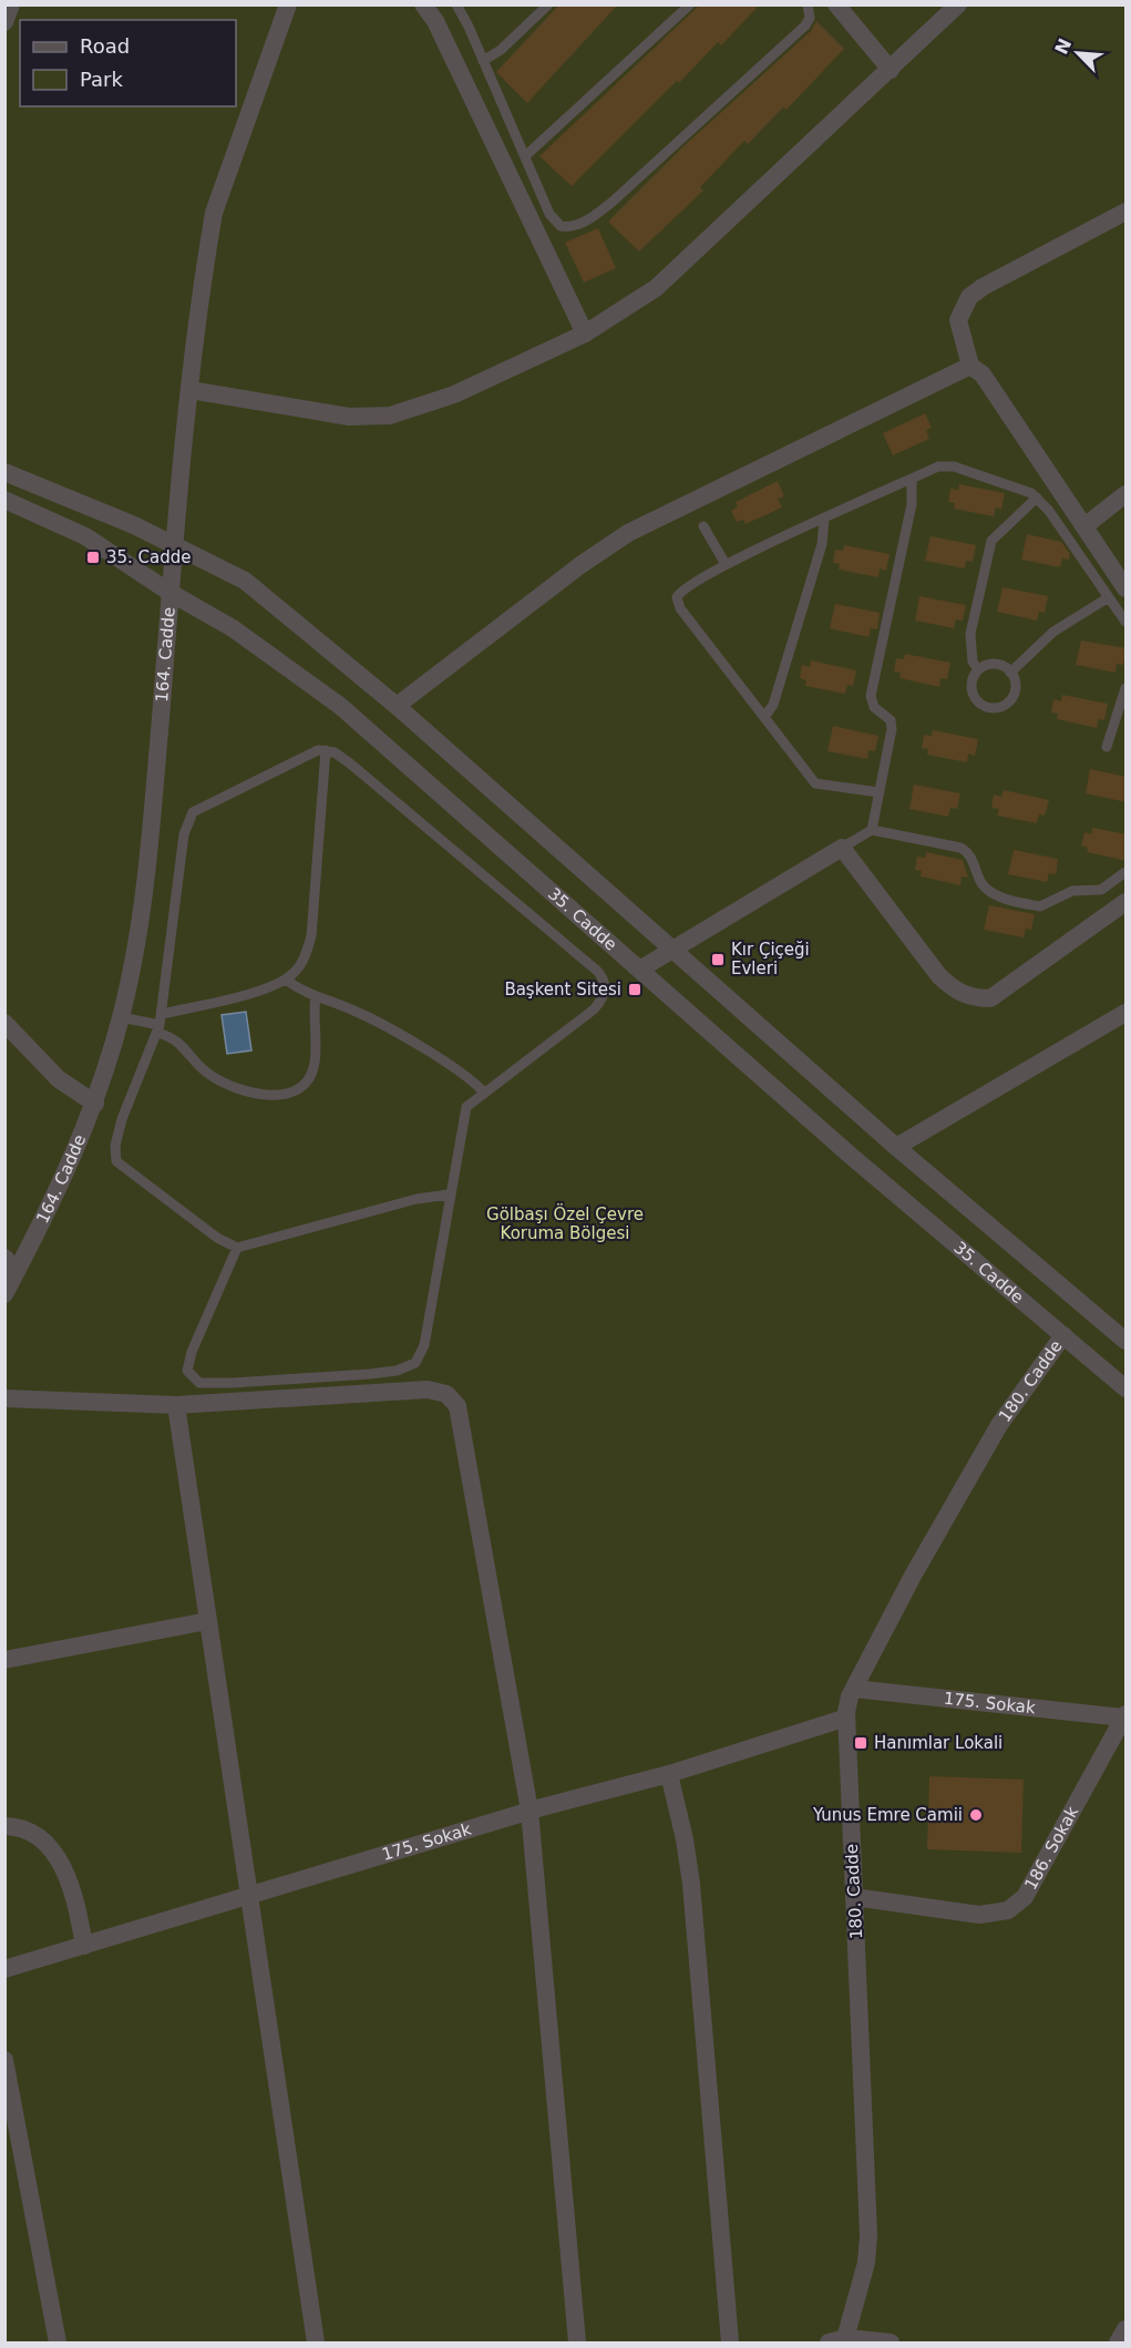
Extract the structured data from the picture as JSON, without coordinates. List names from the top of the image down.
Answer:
{
  "streets": {
    "street": [
      "164. Cadde",
      "35. Cadde",
      "180. Cadde",
      "175. Sokak",
      "186. Sokak"
    ]
  },
  "crossings": [
    ["164. Cadde", "35. Cadde"],
    ["35. Cadde", "180. Cadde"],
    ["180. Cadde", "175. Sokak"],
    ["180. Cadde", "186. Sokak"],
    ["175. Sokak", "186. Sokak"]
  ],
  "parks": ["Gölbaşı Özel Çevre Koruma Bölgesi"],
  "places": {
    "transit": [
      "35. Cadde",
      "Kır Çiçeği Evleri",
      "Başkent Sitesi",
      "Hanımlar Lokali"
    ],
    "other": ["Yunus Emre Camii"]
  },
  "legend": ["Road", "Park"],
  "north": "top left"
}
